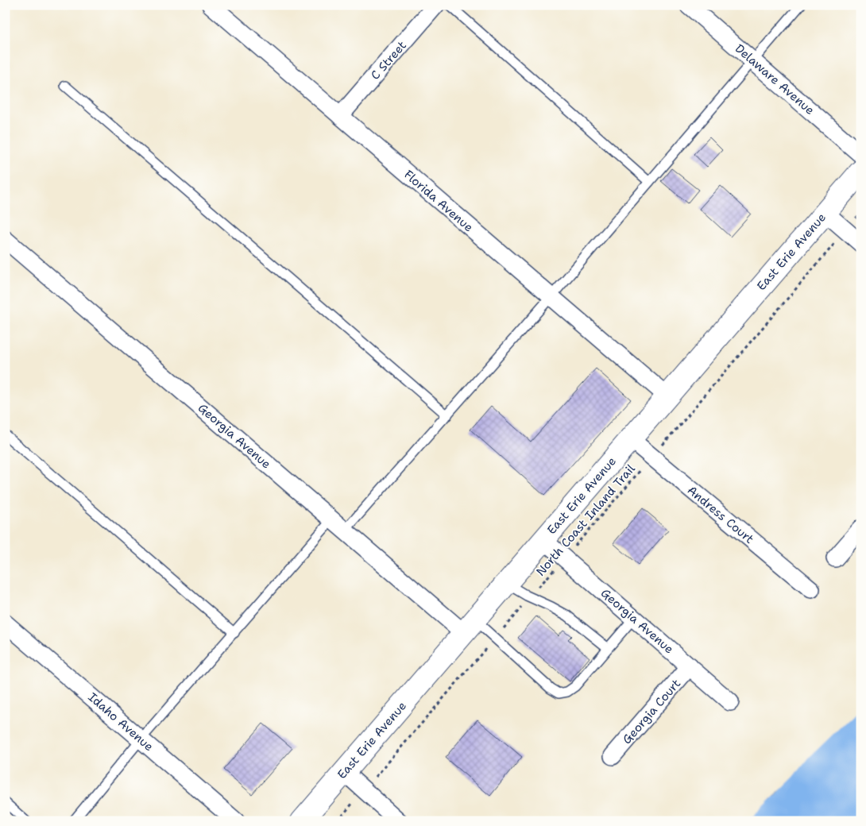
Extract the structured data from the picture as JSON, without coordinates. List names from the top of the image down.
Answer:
{
  "streets": {
    "main road": ["East Erie Avenue"],
    "street": [
      "C Street",
      "Delaware Avenue",
      "Florida Avenue",
      "Georgia Avenue",
      "Andress Court",
      "Georgia Court",
      "Idaho Avenue"
    ],
    "path": ["North Coast Inland Trail"]
  },
  "crossings": [
    ["C Street", "Florida Avenue"],
    ["Florida Avenue", "East Erie Avenue"],
    ["East Erie Avenue", "Georgia Avenue"],
    ["East Erie Avenue", "Andress Court"],
    ["Georgia Avenue", "North Coast Inland Trail"],
    ["Georgia Avenue", "Georgia Court"],
    ["Andress Court", "North Coast Inland Trail"]
  ]
}
